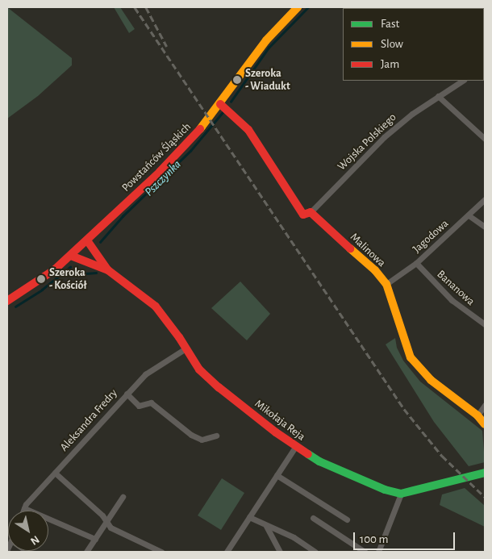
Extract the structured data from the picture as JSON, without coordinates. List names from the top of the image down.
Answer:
{
  "streets": {
    "street": [
      "Wojska Polskiego",
      "Powstańców Śląskich",
      "Jagodowa",
      "Malinowa",
      "Bananowa",
      "Aleksandra Fredry",
      "Mikołaja Reja"
    ]
  },
  "crossings": [
    ["Wojska Polskiego", "Malinowa"],
    ["Powstańców Śląskich", "Malinowa"],
    ["Powstańców Śląskich", "Mikołaja Reja"],
    ["Jagodowa", "Malinowa"],
    ["Jagodowa", "Bananowa"],
    ["Aleksandra Fredry", "Mikołaja Reja"]
  ],
  "water": ["Pszczynka"],
  "places": ["Szeroka - Wiadukt", "Szeroka - Kościół"],
  "legend": ["Fast", "Slow", "Jam"],
  "scale_bar": "100 m",
  "north": "bottom right"
}
